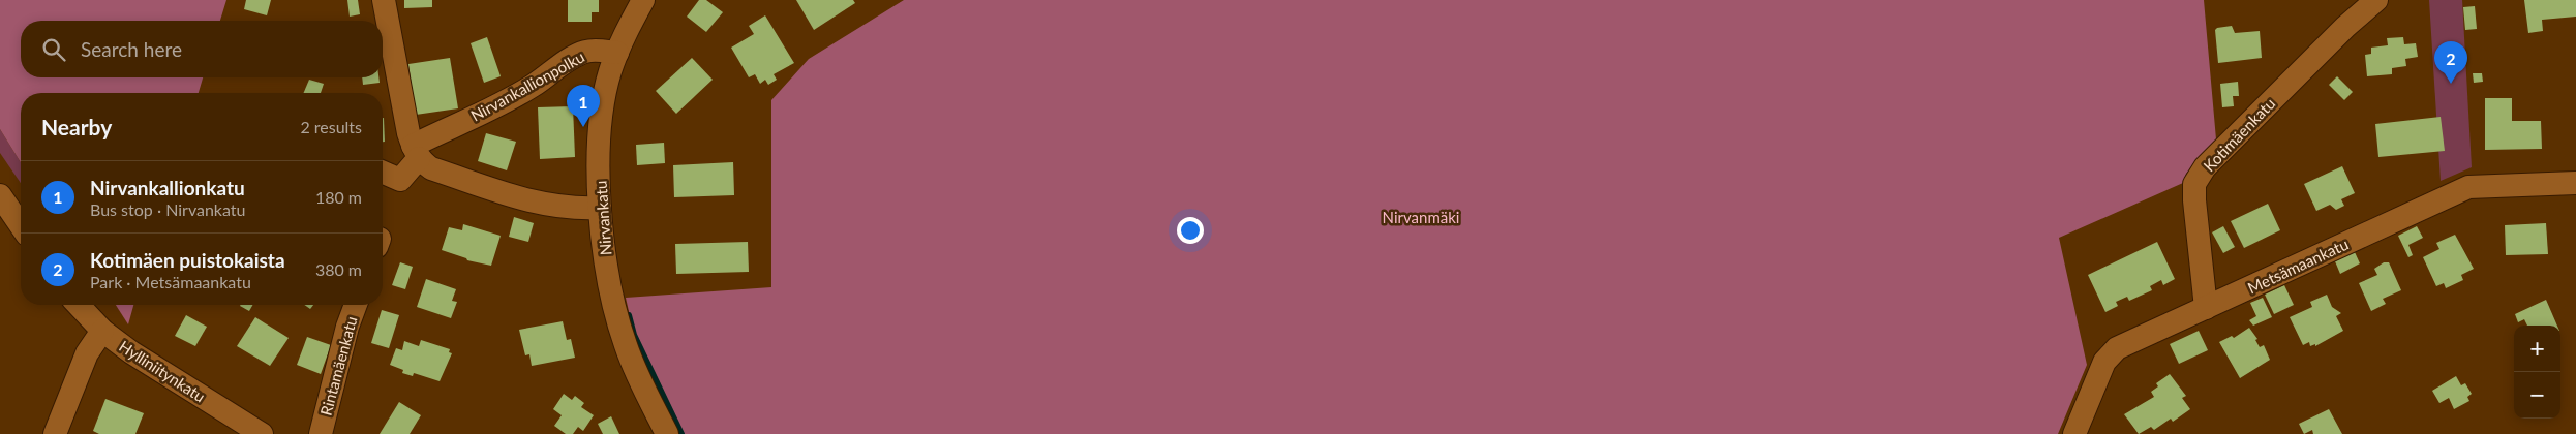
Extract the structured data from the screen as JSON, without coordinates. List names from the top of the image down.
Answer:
{
  "streets": {
    "street": [
      "Nirvankallionpolku",
      "Kotimäenkatu",
      "Nirvankatu",
      "Metsämaankatu",
      "Rintamäenkatu",
      "Hylliniitynkatu"
    ]
  },
  "crossings": [
    ["Nirvankallionpolku", "Nirvankatu"],
    ["Kotimäenkatu", "Metsämaankatu"]
  ],
  "parks": ["Nirvanmäki"],
  "page": {
    "search": "Search here",
    "pins": ["2", "1"],
    "heading": ["Nearby", "2 results"],
    "list": [
      {
        "mark": "1",
        "name": "Nirvankallionkatu",
        "note": "Bus stop · Nirvankatu",
        "value": "180 m"
      },
      {
        "mark": "2",
        "name": "Kotimäen puistokaista",
        "note": "Park · Metsämaankatu",
        "value": "380 m"
      }
    ],
    "map_buttons": ["+", "−"]
  }
}
